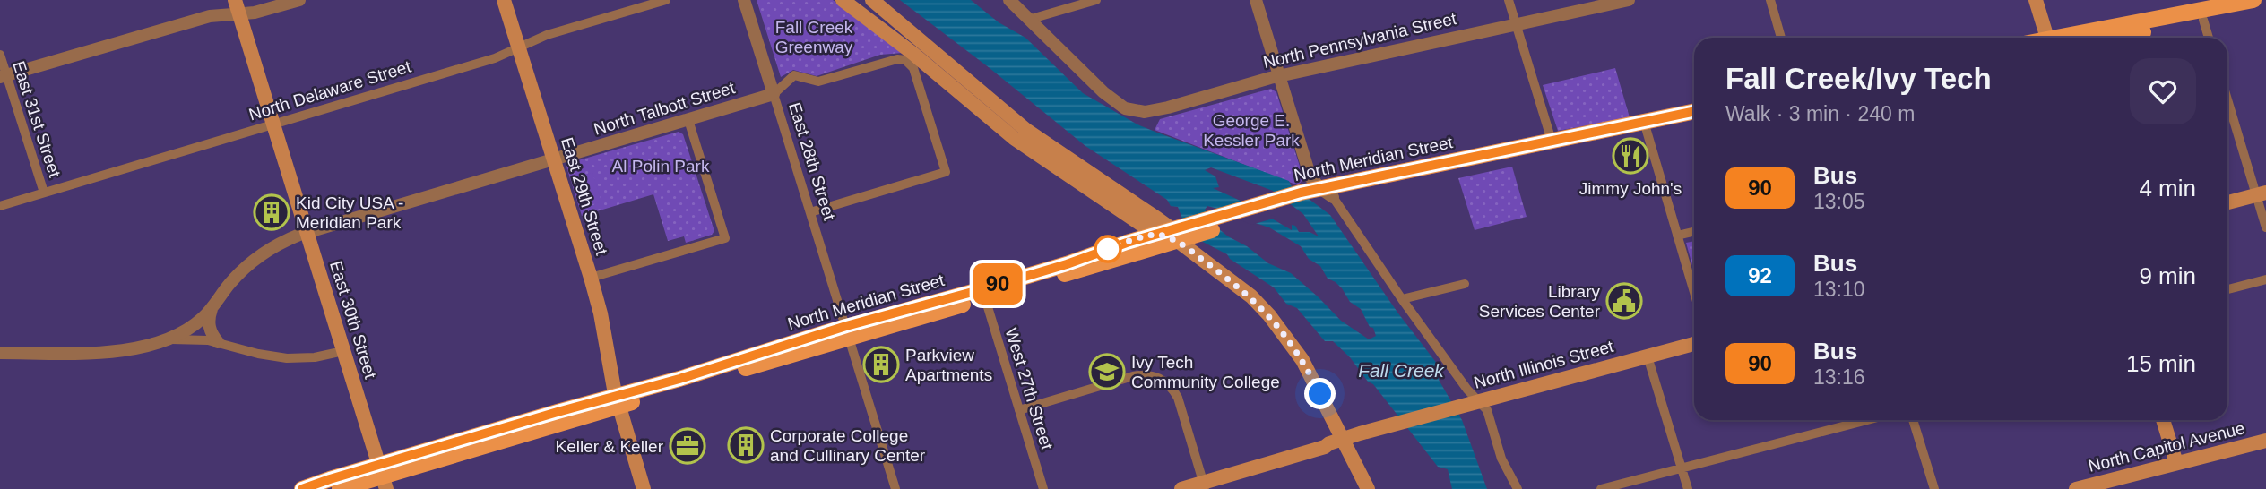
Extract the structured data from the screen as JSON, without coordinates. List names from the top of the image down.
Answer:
{
  "streets": {
    "main road": [
      "North Meridian Street",
      "East 29th Street",
      "East 30th Street",
      "North Illinois Street",
      "North Capitol Avenue"
    ],
    "street": [
      "North Pennsylvania Street",
      "North Delaware Street",
      "North Talbott Street",
      "East 31st Street",
      "East 28th Street",
      "West 27th Street"
    ]
  },
  "crossings": [
    ["North Delaware Street", "East 31st Street"],
    ["North Delaware Street", "East 29th Street"],
    ["North Delaware Street", "East 30th Street"],
    ["North Talbott Street", "East 28th Street"],
    ["North Talbott Street", "East 29th Street"],
    ["North Talbott Street", "East 30th Street"],
    ["North Meridian Street", "East 28th Street"],
    ["North Meridian Street", "East 29th Street"],
    ["North Meridian Street", "East 30th Street"],
    ["North Meridian Street", "West 27th Street"]
  ],
  "water": ["Fall Creek"],
  "parks": ["Fall Creek Greenway", "George E. Kessler Park", "Al Polin Park"],
  "places": {
    "restaurant": ["Jimmy John's"],
    "building": ["Kid City USA - Meridian Park", "Parkview Apartments", "Corporate College and Cullinary Center"],
    "public building": ["Library Services Center"],
    "school or university": ["Ivy Tech Community College"],
    "office": ["Keller & Keller"]
  },
  "lines": ["bus line 90"],
  "page": {
    "on_map": "90",
    "heading": ["Fall Creek/Ivy Tech", "Walk · 3 min · 240 m"],
    "list": [
      {
        "mark": "90",
        "name": "Bus",
        "note": "13:05",
        "value": "4 min"
      },
      {
        "mark": "92",
        "name": "Bus",
        "note": "13:10",
        "value": "9 min"
      },
      {
        "mark": "90",
        "name": "Bus",
        "note": "13:16",
        "value": "15 min"
      }
    ]
  }
}
